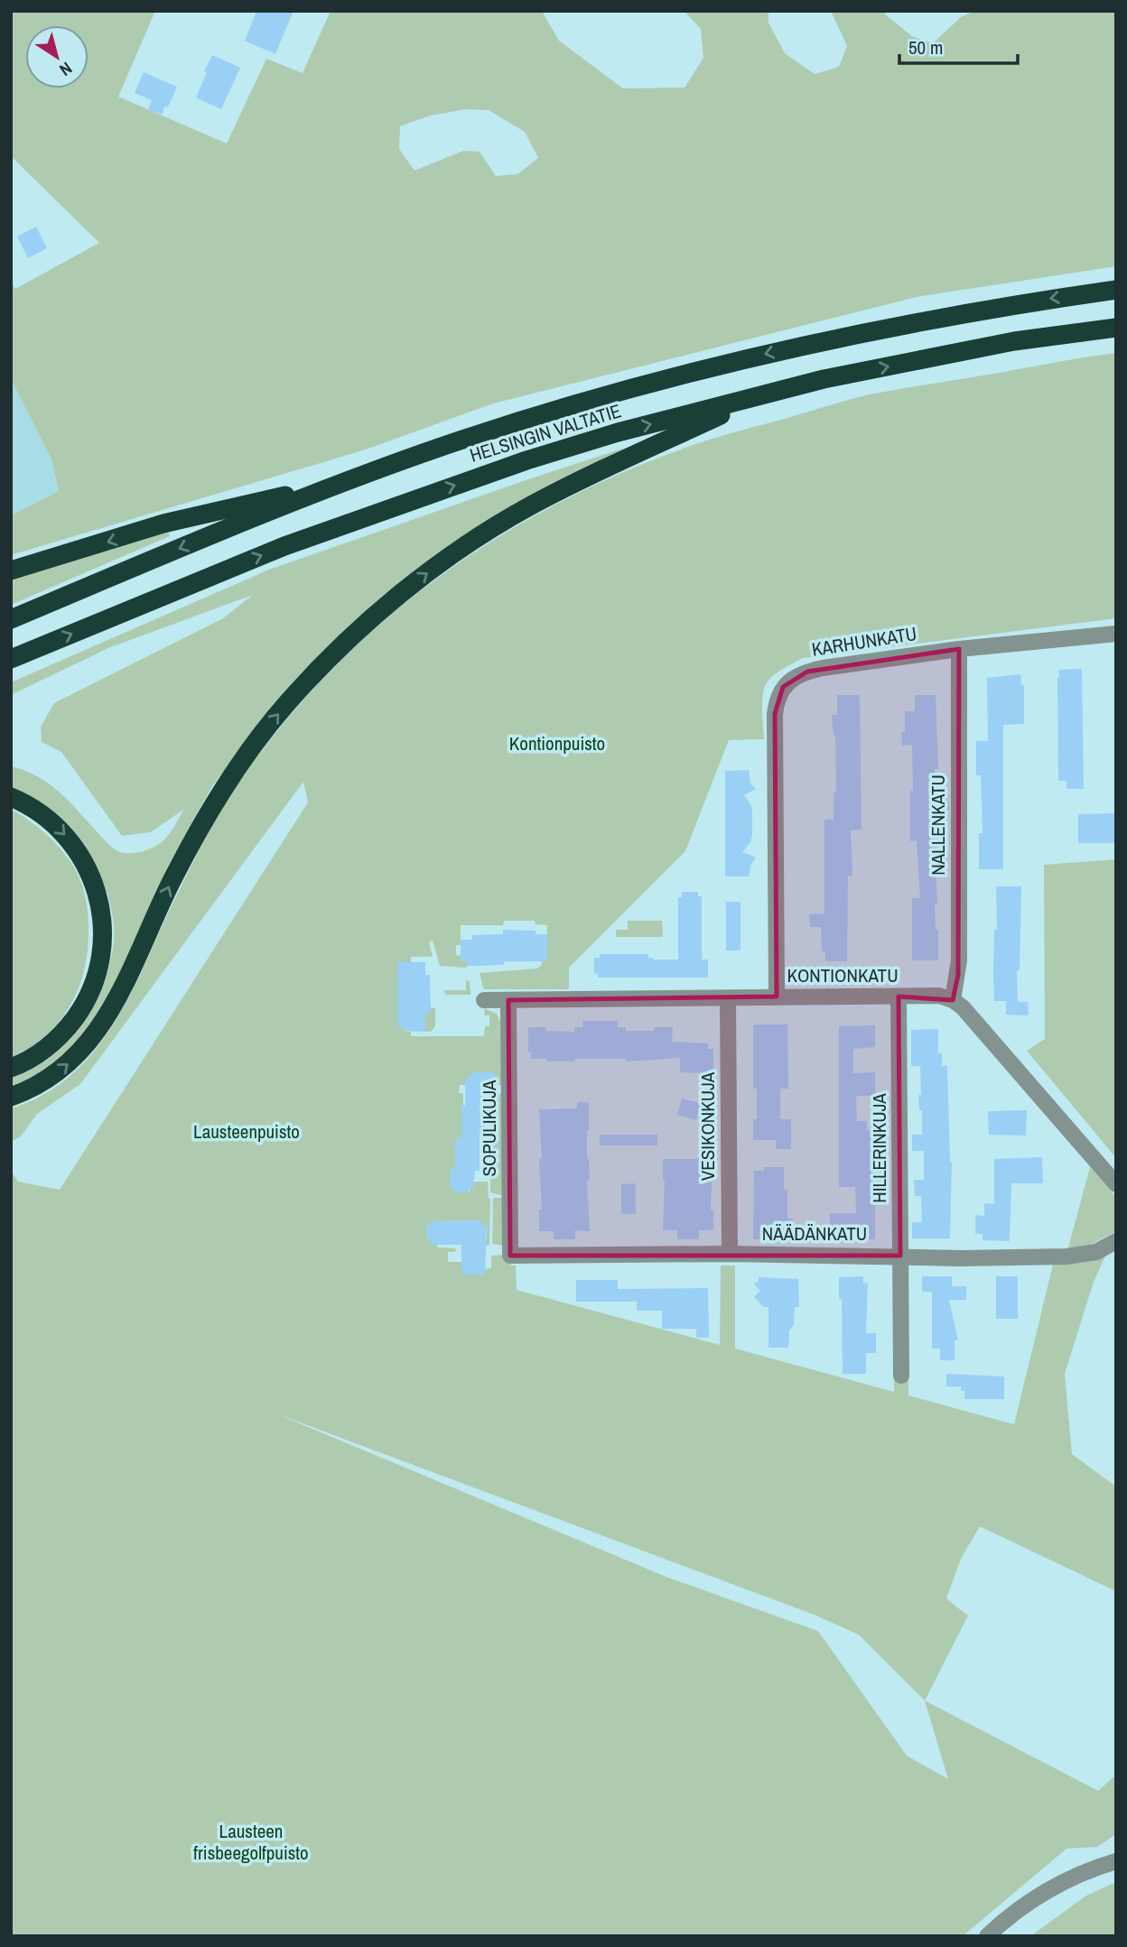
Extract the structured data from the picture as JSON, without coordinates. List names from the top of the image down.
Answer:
{
  "streets": {
    "highway": ["HELSINGIN VALTATIE"],
    "street": [
      "KARHUNKATU",
      "NALLENKATU",
      "KONTIONKATU",
      "VESIKONKUJA",
      "SOPULIKUJA",
      "HILLERINKUJA",
      "NÄÄDÄNKATU"
    ]
  },
  "crossings": [
    ["KARHUNKATU", "NALLENKATU"],
    ["KARHUNKATU", "KONTIONKATU"],
    ["NALLENKATU", "KONTIONKATU"],
    ["KONTIONKATU", "VESIKONKUJA"],
    ["KONTIONKATU", "SOPULIKUJA"],
    ["KONTIONKATU", "HILLERINKUJA"],
    ["VESIKONKUJA", "NÄÄDÄNKATU"],
    ["SOPULIKUJA", "NÄÄDÄNKATU"],
    ["HILLERINKUJA", "NÄÄDÄNKATU"]
  ],
  "parks": ["Kontionpuisto", "Lausteenpuisto", "Lausteen frisbeegolfpuisto"],
  "scale_bar": "50 m",
  "north": "bottom right"
}
